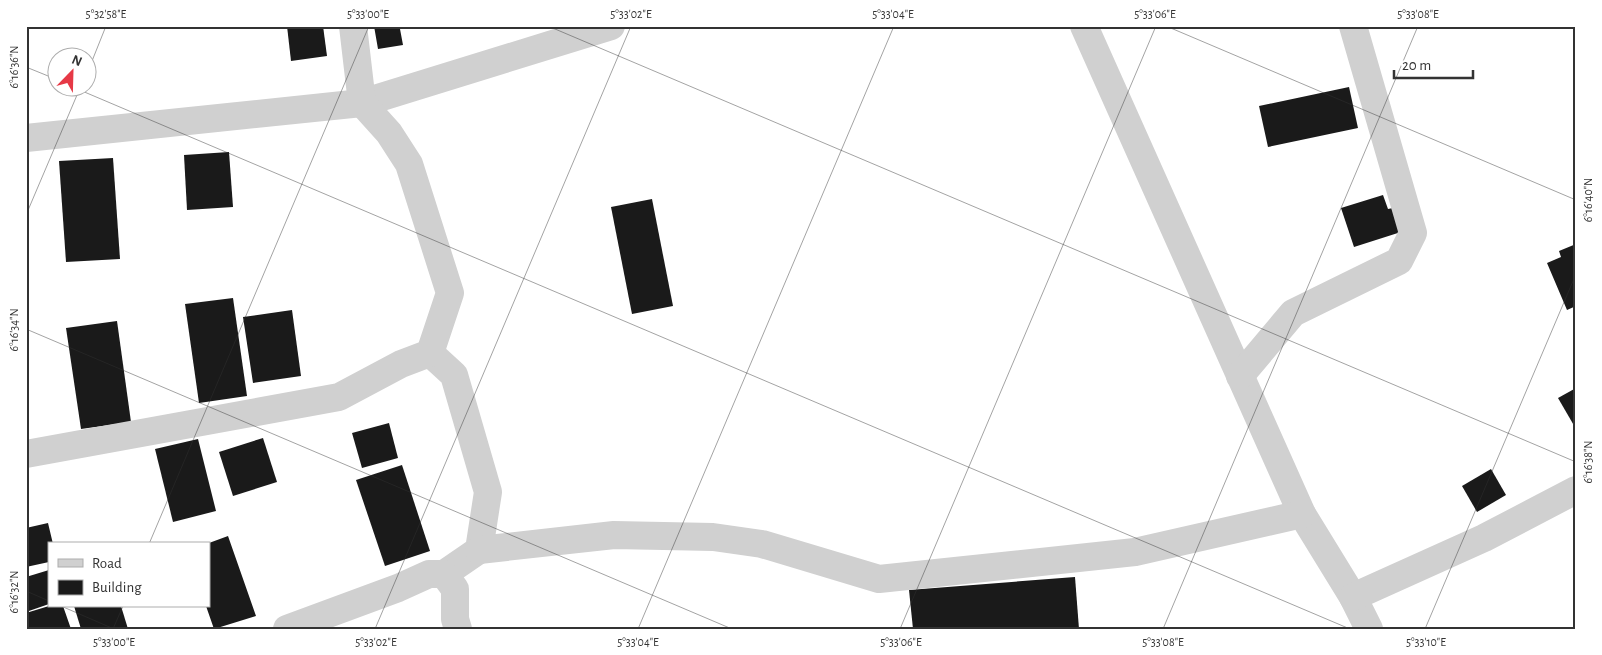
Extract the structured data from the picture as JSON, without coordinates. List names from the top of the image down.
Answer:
{
  "legend": ["Road", "Building"],
  "scale_bar": "20 m",
  "north": "top right",
  "coordinates": [
    "5°32'58\"E",
    "5°33'00\"E",
    "5°33'02\"E",
    "5°33'04\"E",
    "5°33'06\"E",
    "5°33'08\"E",
    "6°16'36\"N",
    "6°16'40\"N",
    "6°16'34\"N",
    "6°16'38\"N",
    "6°16'32\"N",
    "5°33'10\"E"
  ]
}
